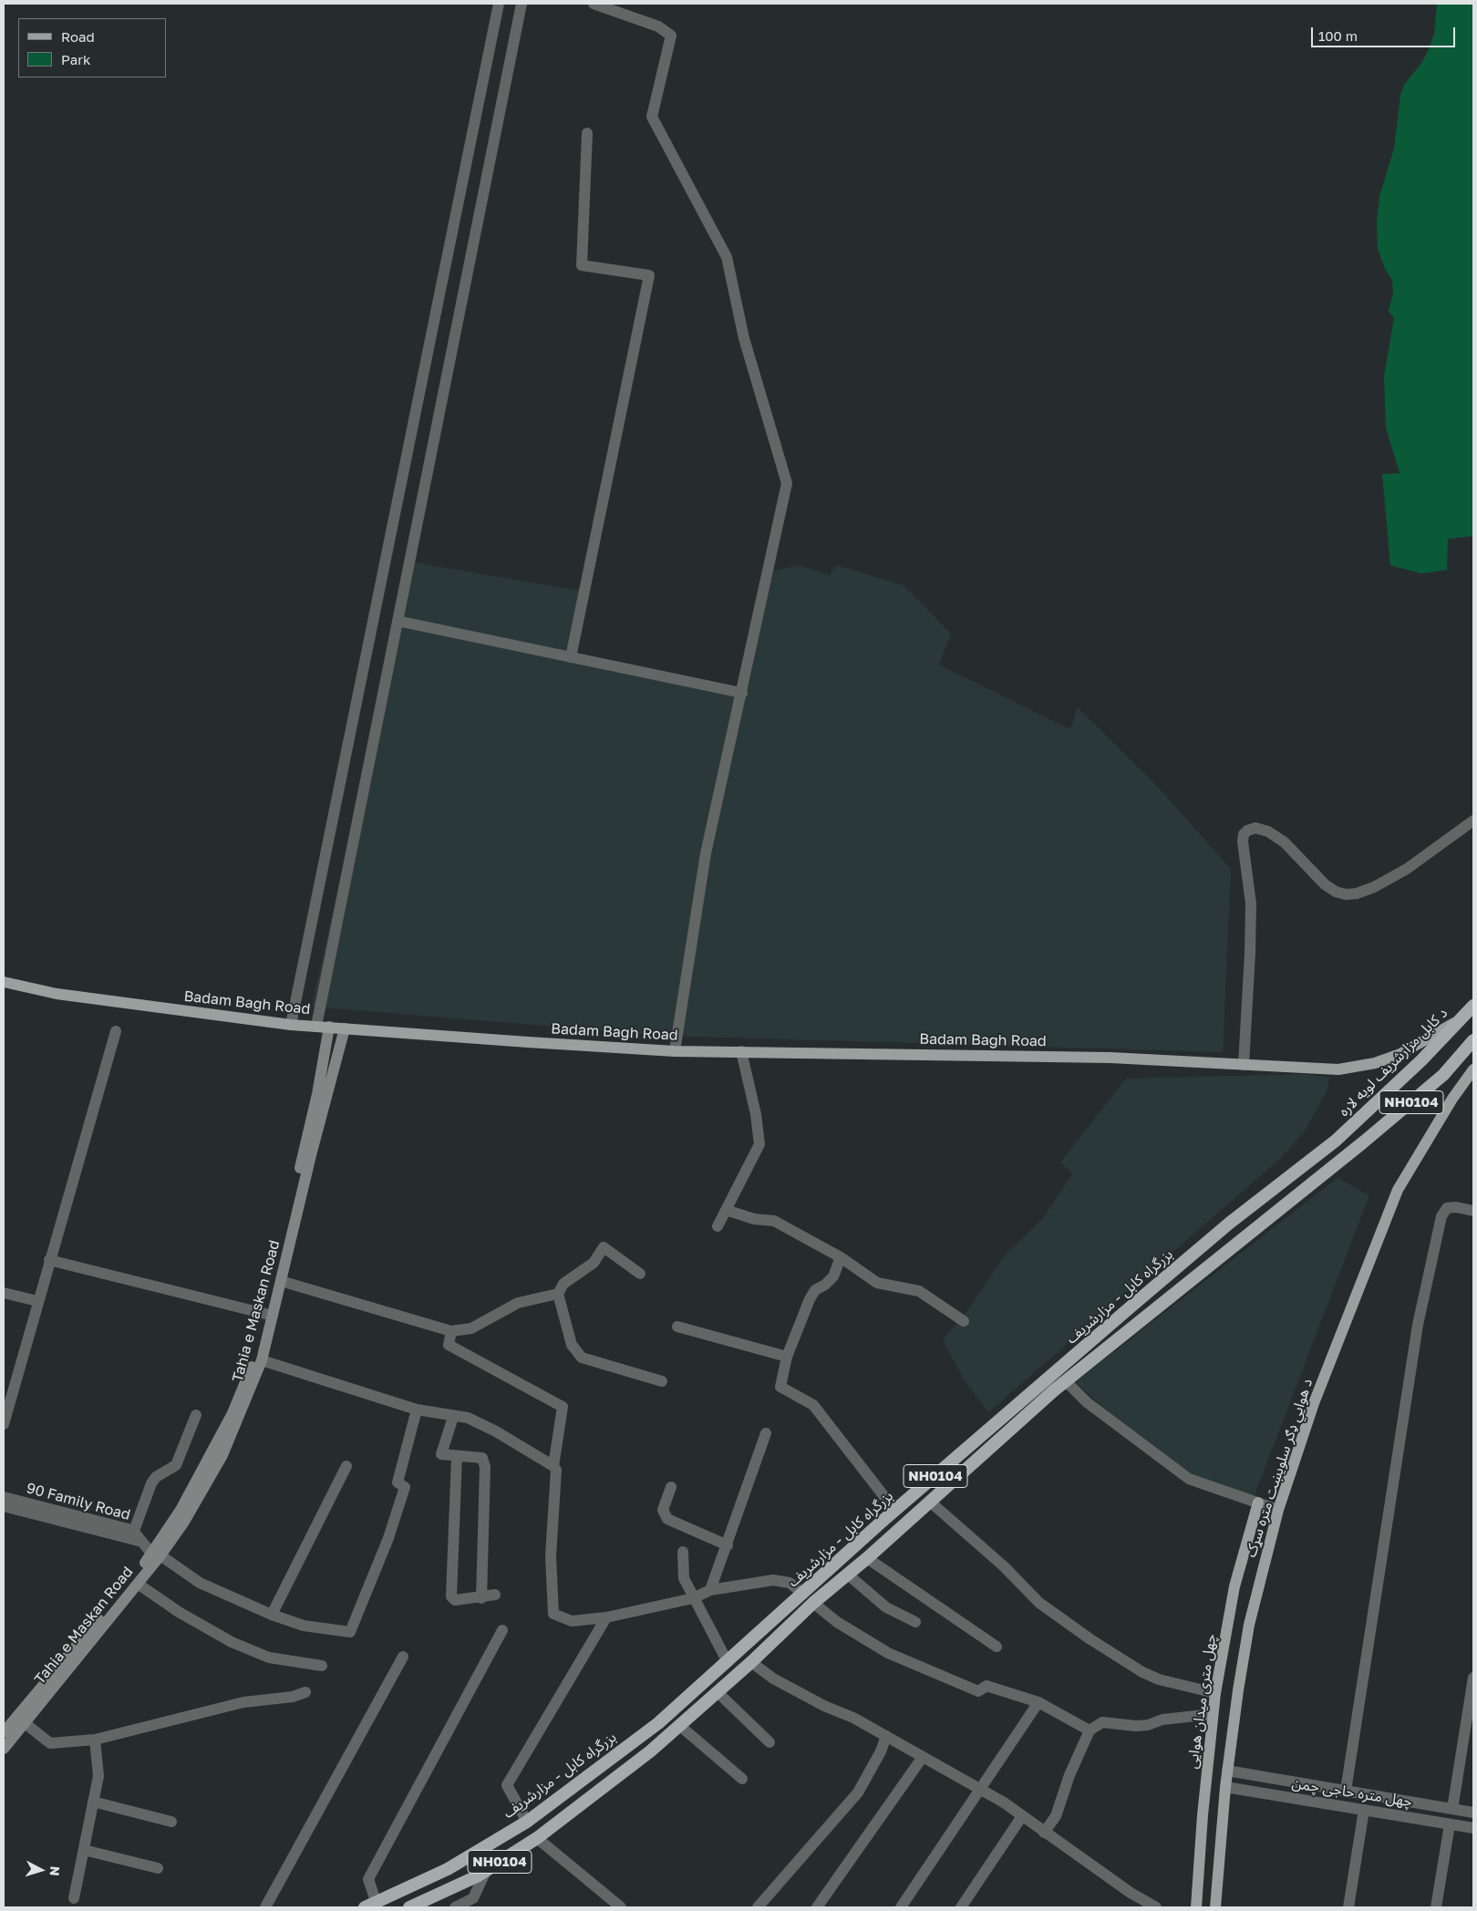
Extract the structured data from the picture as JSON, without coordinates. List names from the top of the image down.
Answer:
{
  "streets": {
    "highway": ["د کابل مزارشریف لویه لاره", "NH0104", "بزرگراه کابل - مزارشریف"],
    "main road": [
      "Badam Bagh Road",
      "Tahia e Maskan Road",
      "د هوايي ډګر سلویښت متره سړک",
      "چهل متری میدان هوایی"
    ],
    "street": ["90 Family Road", "چهل متره حاجی چمن"]
  },
  "crossings": [
    ["Badam Bagh Road", "د کابل مزارشریف لویه لاره"],
    ["Badam Bagh Road", "Tahia e Maskan Road"],
    ["د کابل مزارشریف لویه لاره", "بزرگراه کابل - مزارشریف"],
    ["د هوايي ډګر سلویښت متره سړک", "چهل متره حاجی چمن"]
  ],
  "legend": ["Road", "Park"],
  "scale_bar": "100 m",
  "north": "right"
}
